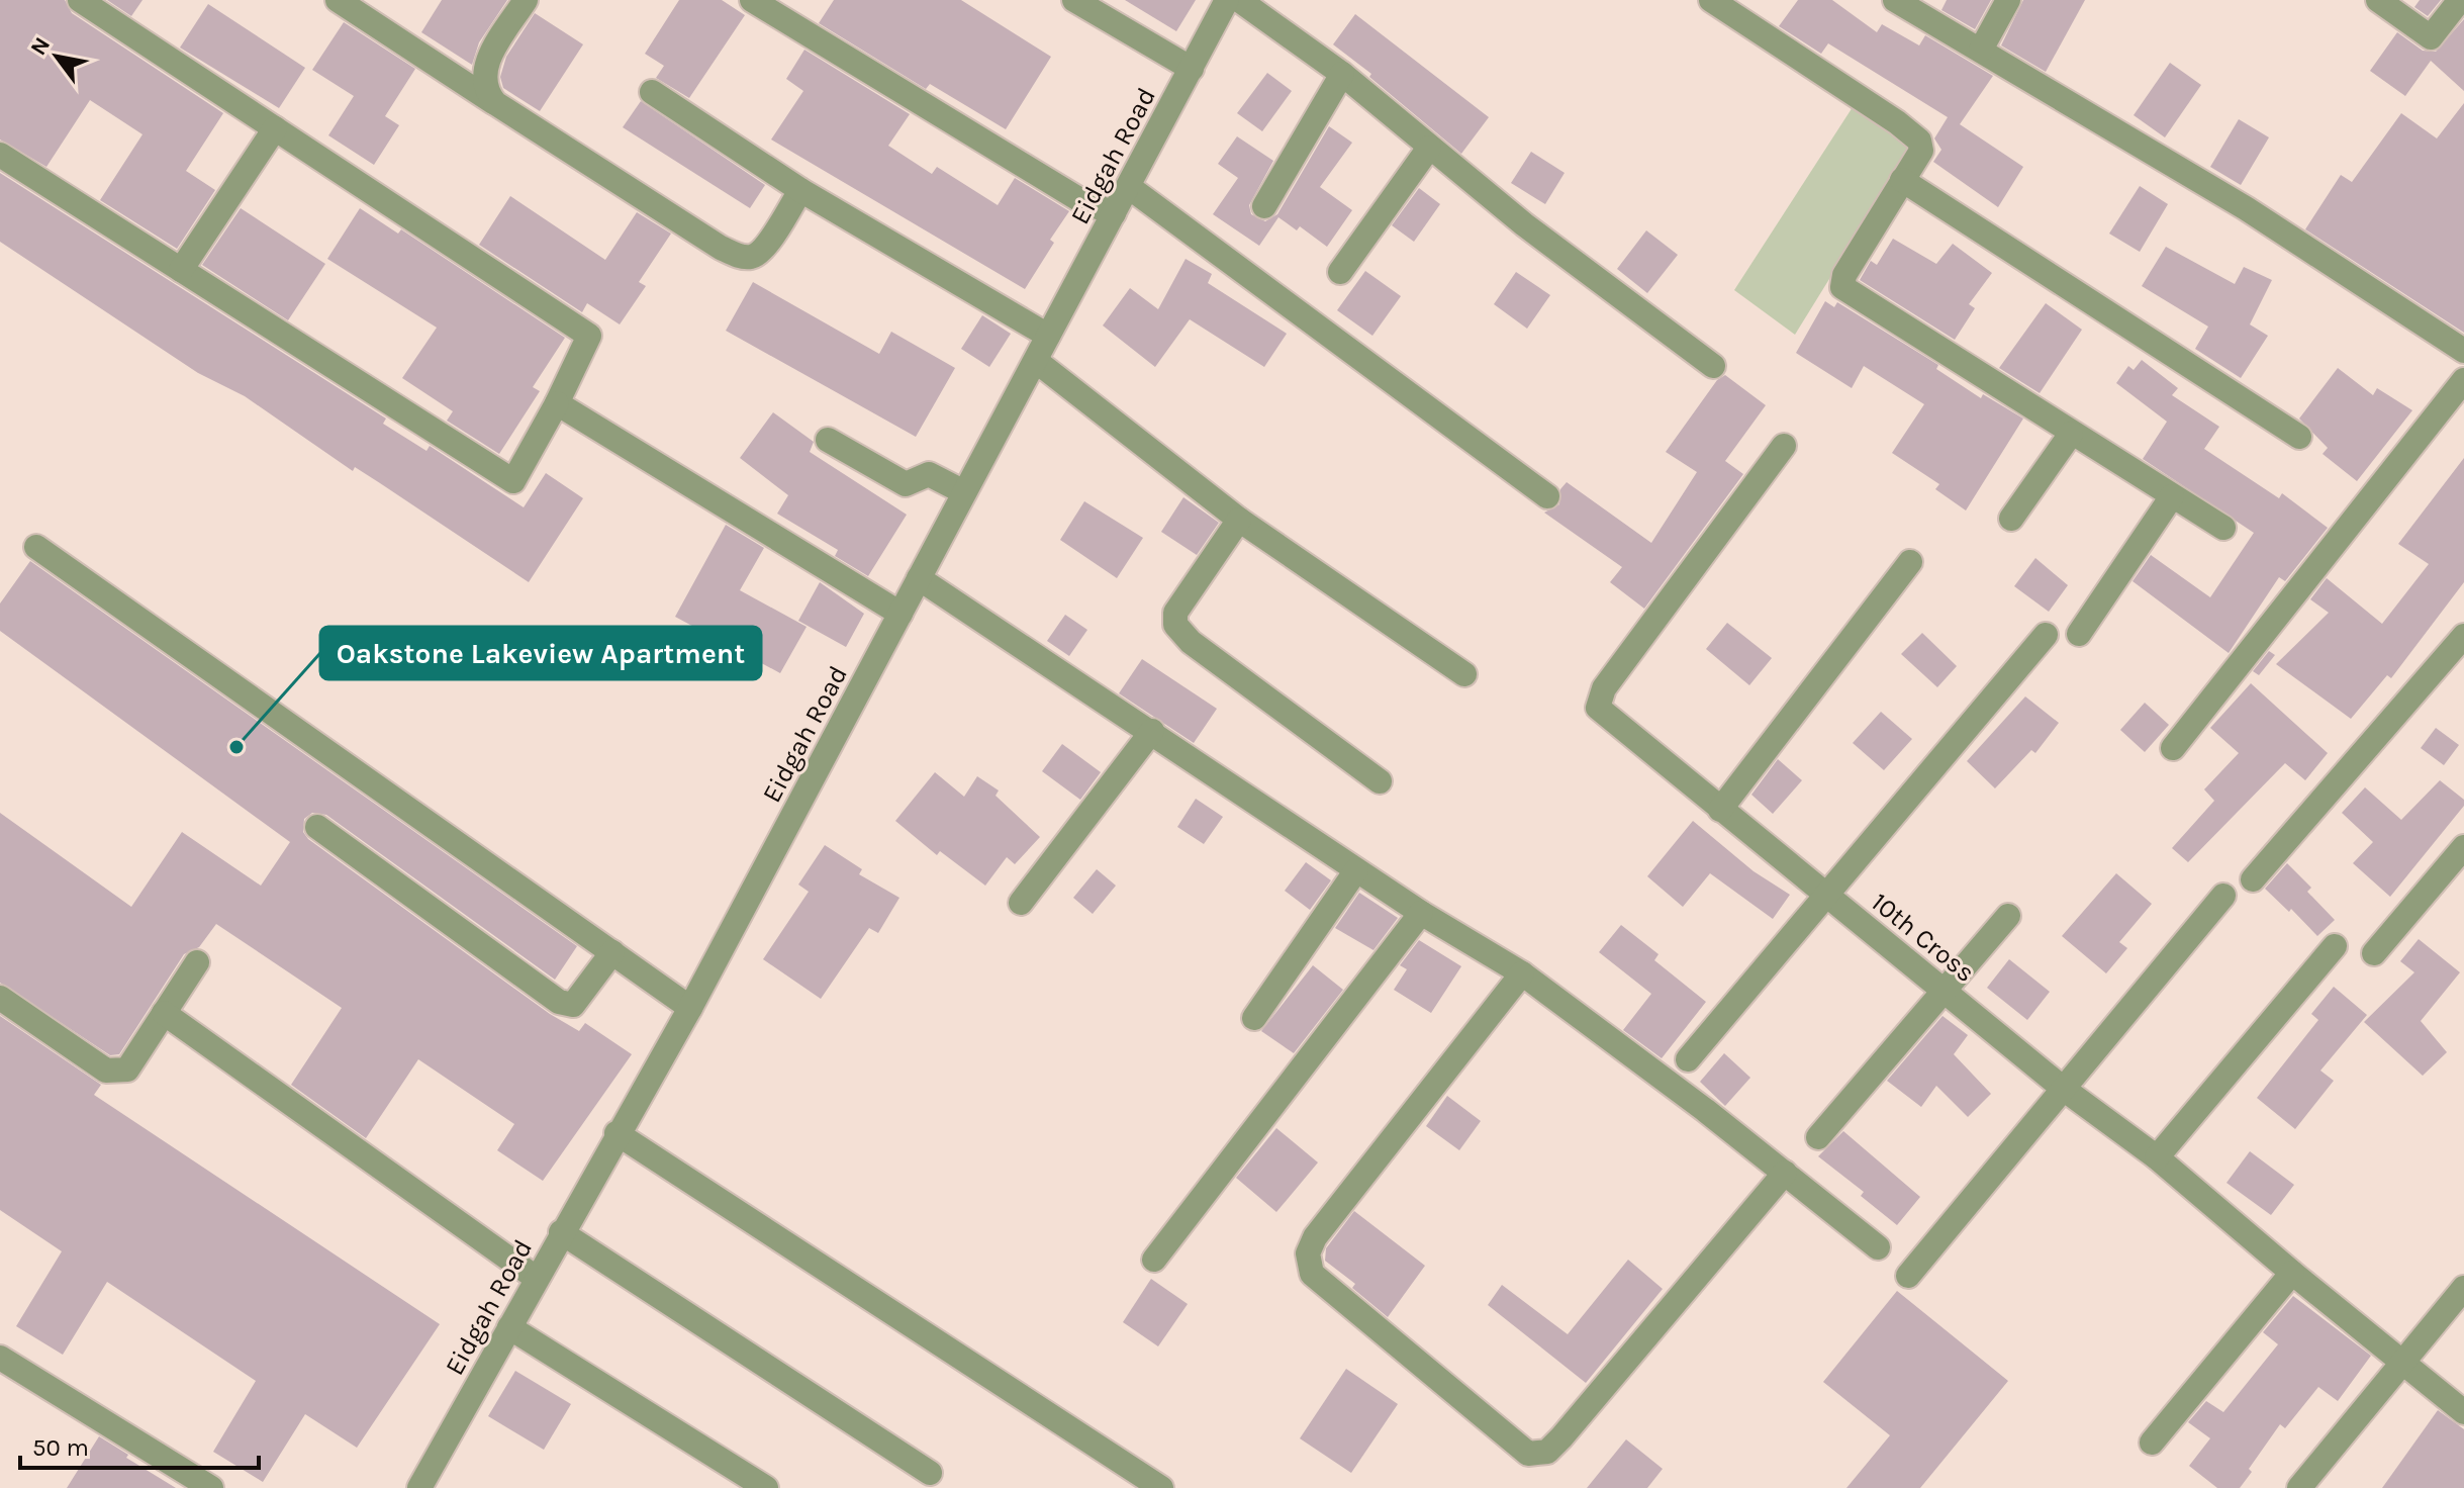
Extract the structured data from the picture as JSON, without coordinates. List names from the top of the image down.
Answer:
{
  "streets": {
    "street": ["Eidgah Road", "10th Cross"]
  },
  "places": ["Oakstone Lakeview Apartment"],
  "scale_bar": "50 m",
  "north": "top left"
}
